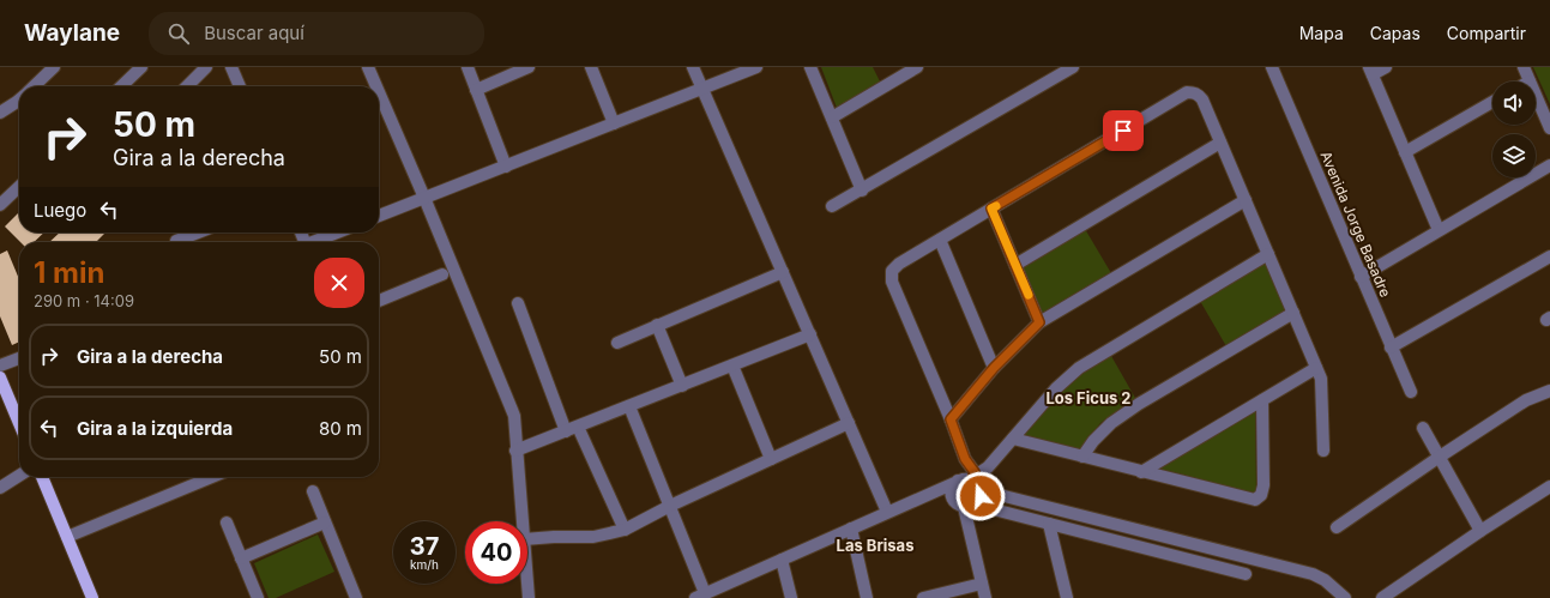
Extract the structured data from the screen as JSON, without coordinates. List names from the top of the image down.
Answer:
{
  "streets": {
    "street": ["Avenida Jorge Basadre"]
  },
  "districts": ["Los Ficus 2", "Las Brisas"],
  "page": {
    "header": "Waylane",
    "search": "Buscar aquí",
    "nav": ["Mapa", "Capas", "Compartir"],
    "turn": ["50 m", "Gira a la derecha"],
    "then": "Luego",
    "heading": ["1 min", "290 m · 14:09"],
    "list": [
      {
        "name": "Gira a la derecha",
        "value": "50 m"
      },
      {
        "name": "Gira a la izquierda",
        "value": "80 m"
      }
    ],
    "speed": "37 km/h",
    "limit": "40"
  }
}
